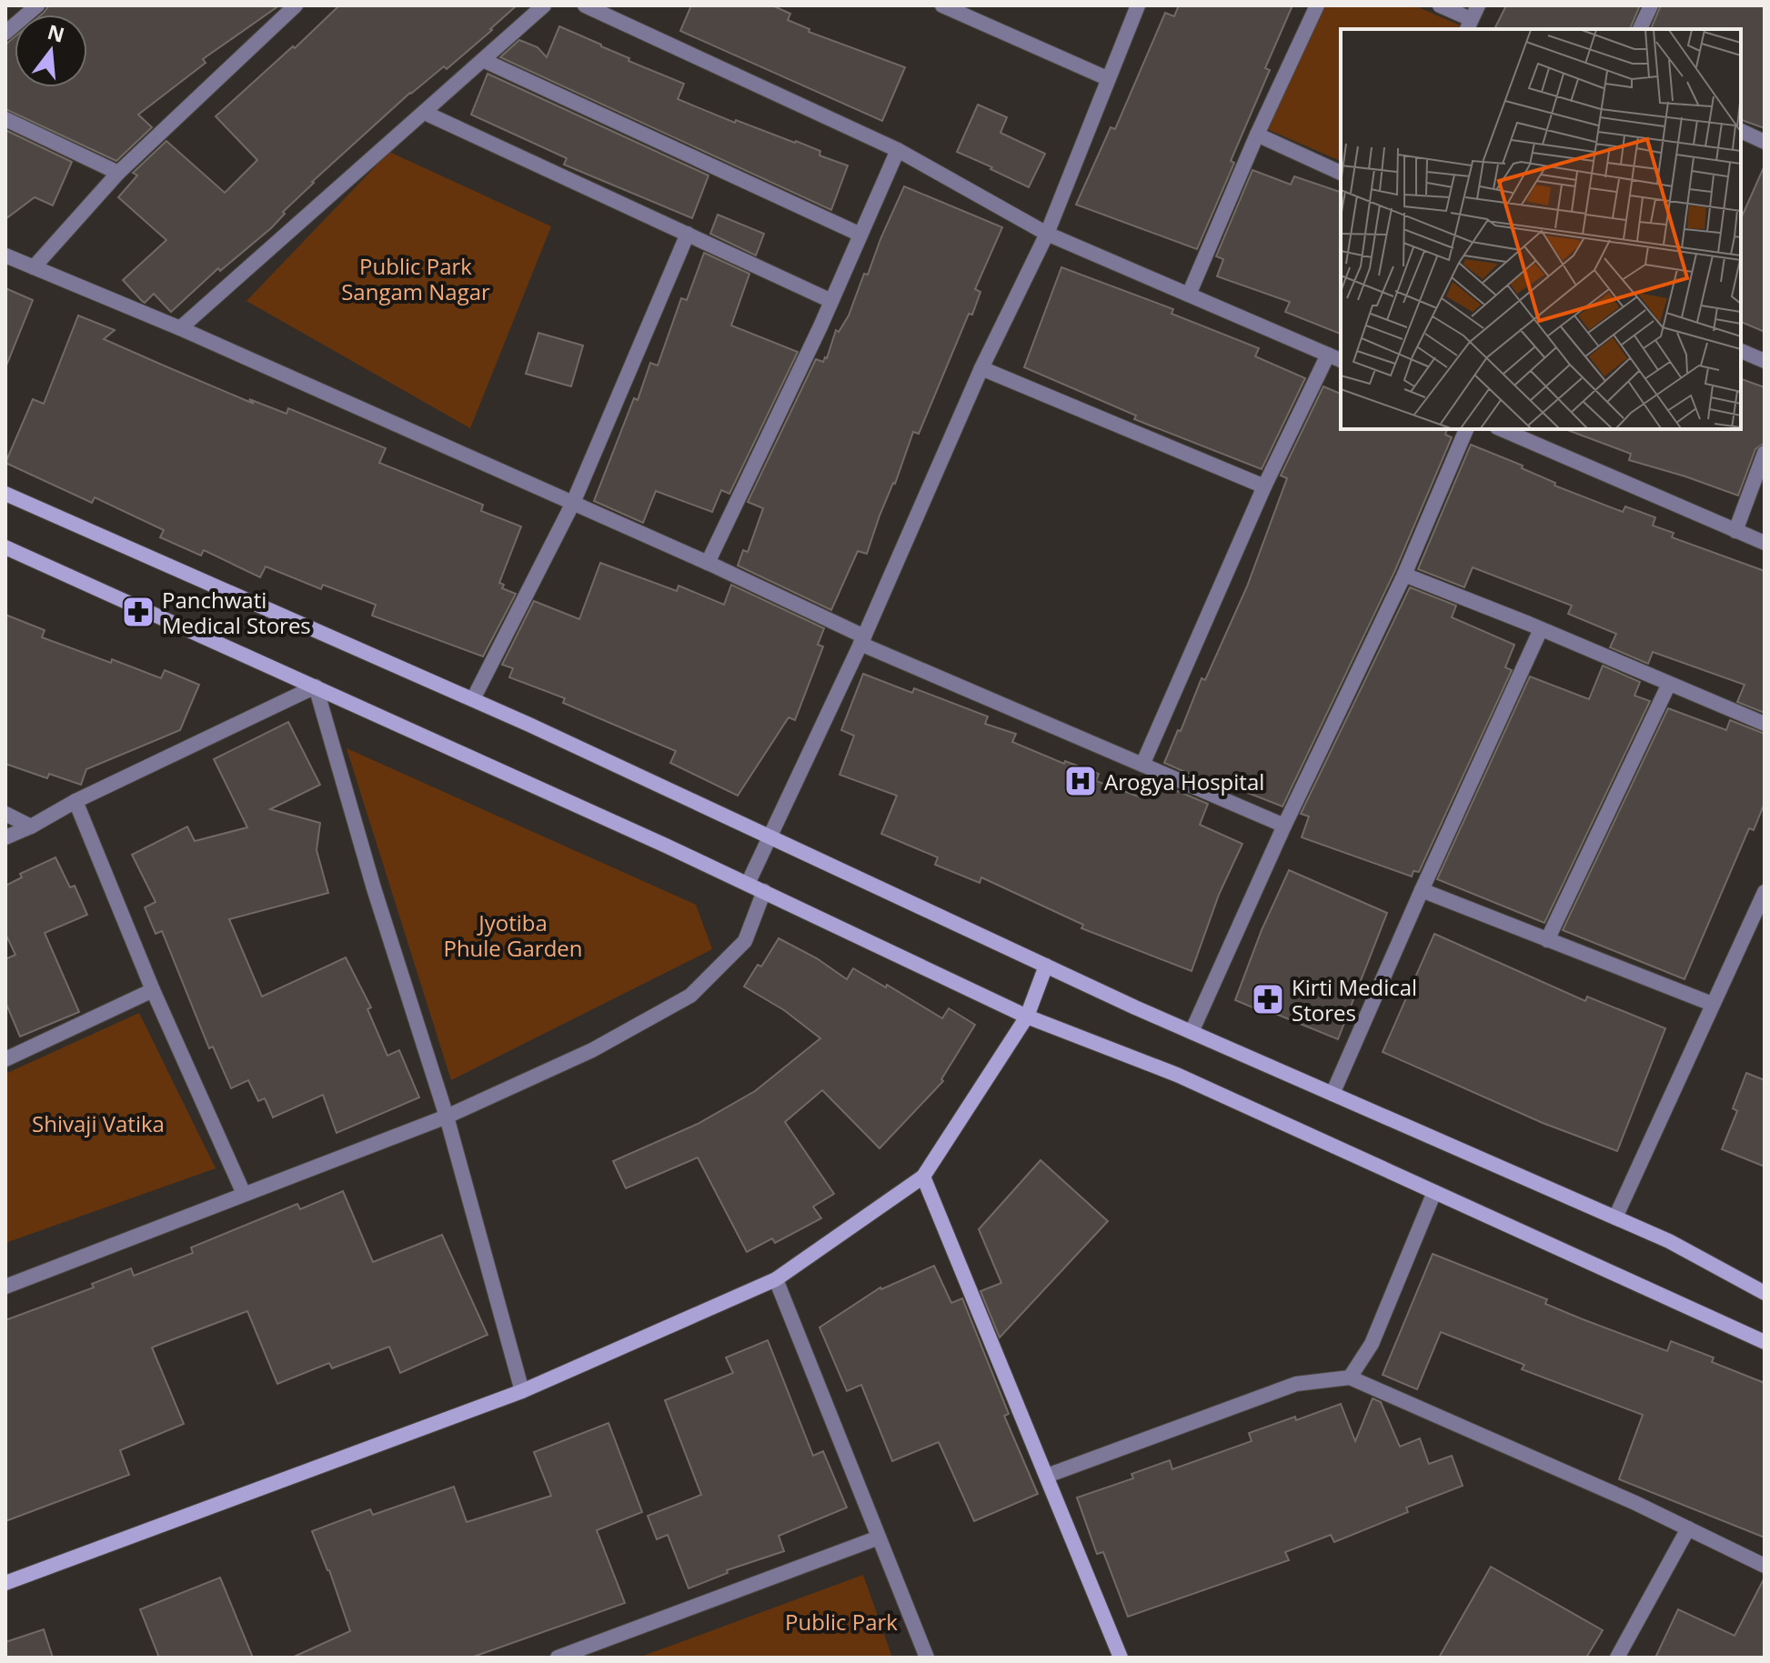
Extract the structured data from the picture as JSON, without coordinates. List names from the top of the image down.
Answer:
{
  "parks": [
    "Public Park Sangam Nagar",
    "Jyotiba Phule Garden",
    "Shivaji Vatika",
    "Public Park"
  ],
  "places": {
    "pharmacy": ["Panchwati Medical Stores", "Kirti Medical Stores"],
    "hospital": ["Arogya Hospital"]
  },
  "north": "top"
}
